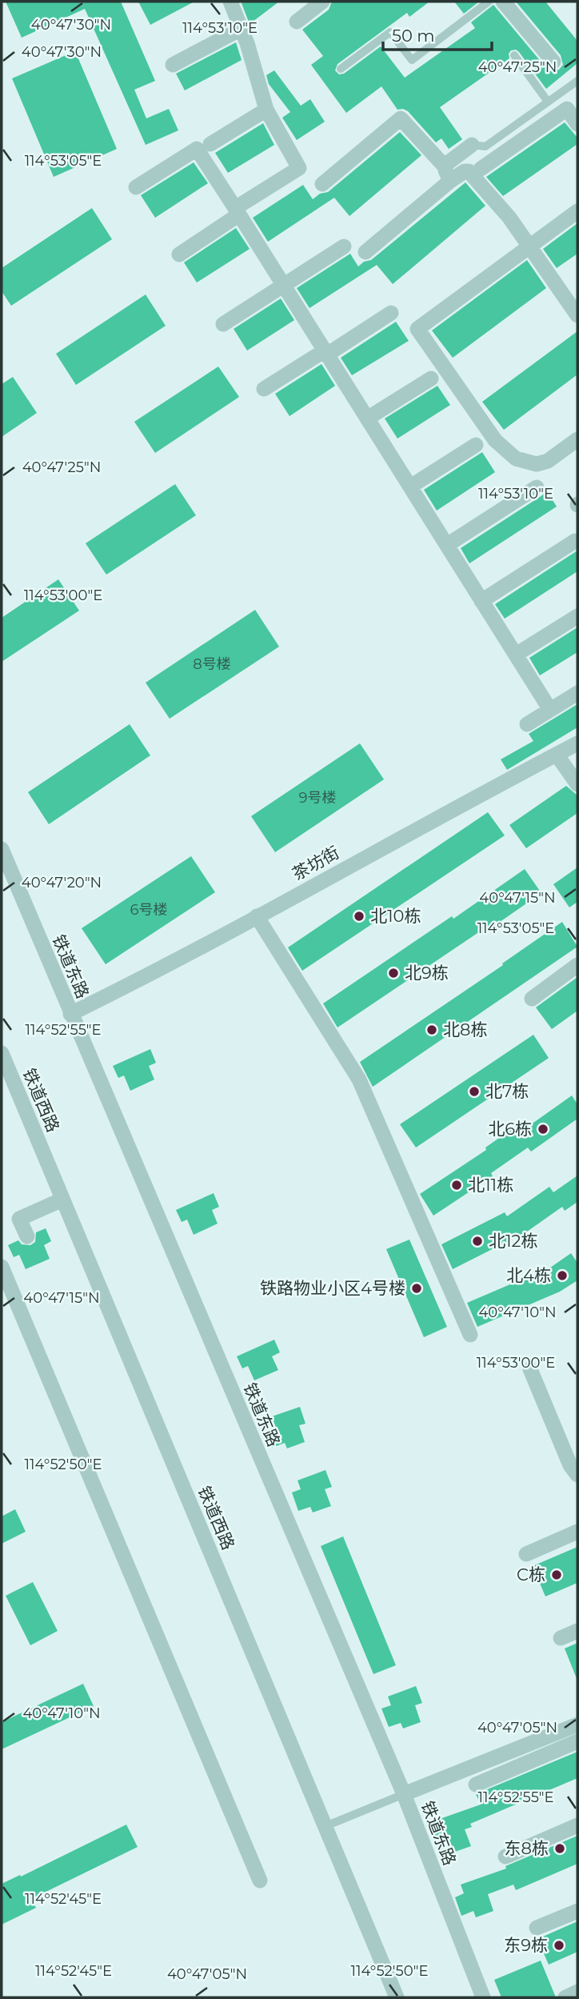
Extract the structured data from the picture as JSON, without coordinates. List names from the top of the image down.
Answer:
{
  "streets": {
    "street": ["茶坊街", "铁道东路", "铁道西路"]
  },
  "crossings": [
    ["茶坊街", "铁道东路"]
  ],
  "places": [
    "北10栋",
    "北9栋",
    "北8栋",
    "北7栋",
    "北6栋",
    "北11栋",
    "北12栋",
    "北4栋",
    "铁路物业小区4号楼",
    "C栋",
    "东8栋",
    "东9栋"
  ],
  "house_numbers": ["8号楼", "9号楼", "6号楼"],
  "scale_bar": "50 m",
  "coordinates": [
    "40°47'30\"N",
    "114°53'10\"E",
    "40°47'25\"N",
    "114°53'05\"E",
    "114°53'00\"E",
    "40°47'20\"N",
    "40°47'15\"N",
    "114°52'55\"E",
    "40°47'10\"N",
    "114°52'50\"E",
    "40°47'05\"N",
    "114°52'45\"E"
  ]
}
